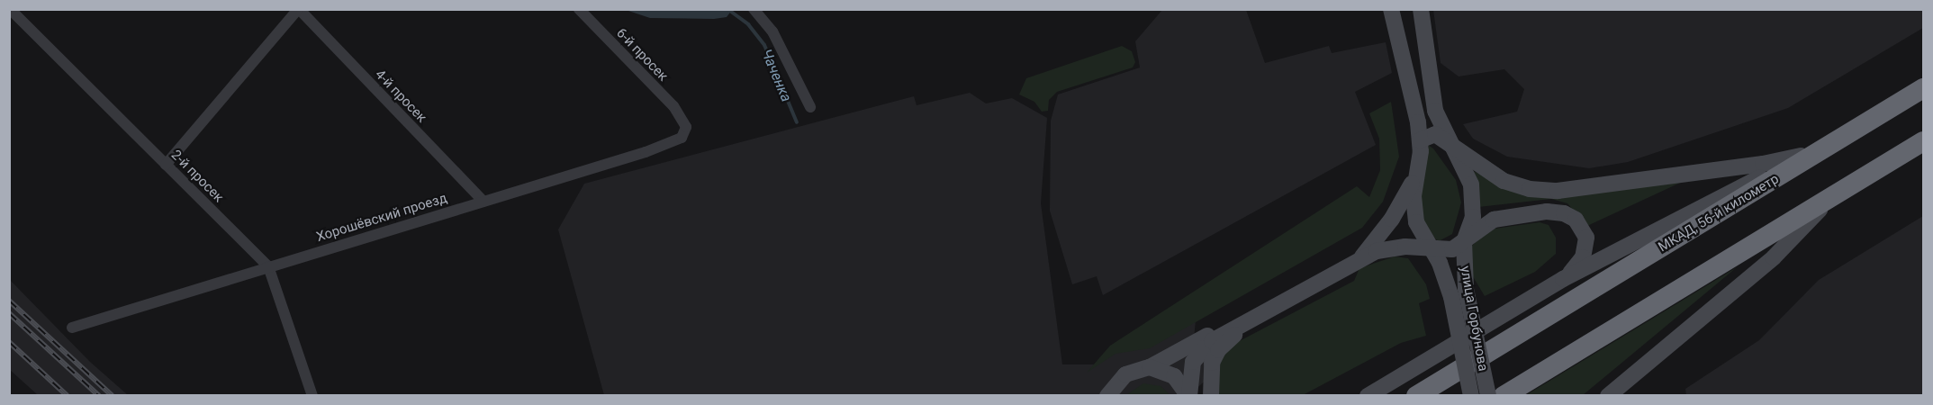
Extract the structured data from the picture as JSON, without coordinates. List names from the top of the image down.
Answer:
{
  "streets": {
    "highway": ["МКАД, 56-й километр"],
    "street": [
      "6-й просек",
      "4-й просек",
      "2-й просек",
      "Хорошёвский проезд",
      "улица Горбунова"
    ]
  },
  "crossings": [
    ["6-й просек", "Хорошёвский проезд"],
    ["4-й просек", "Хорошёвский проезд"],
    ["2-й просек", "Хорошёвский проезд"]
  ],
  "water": ["Чаченка"]
}
